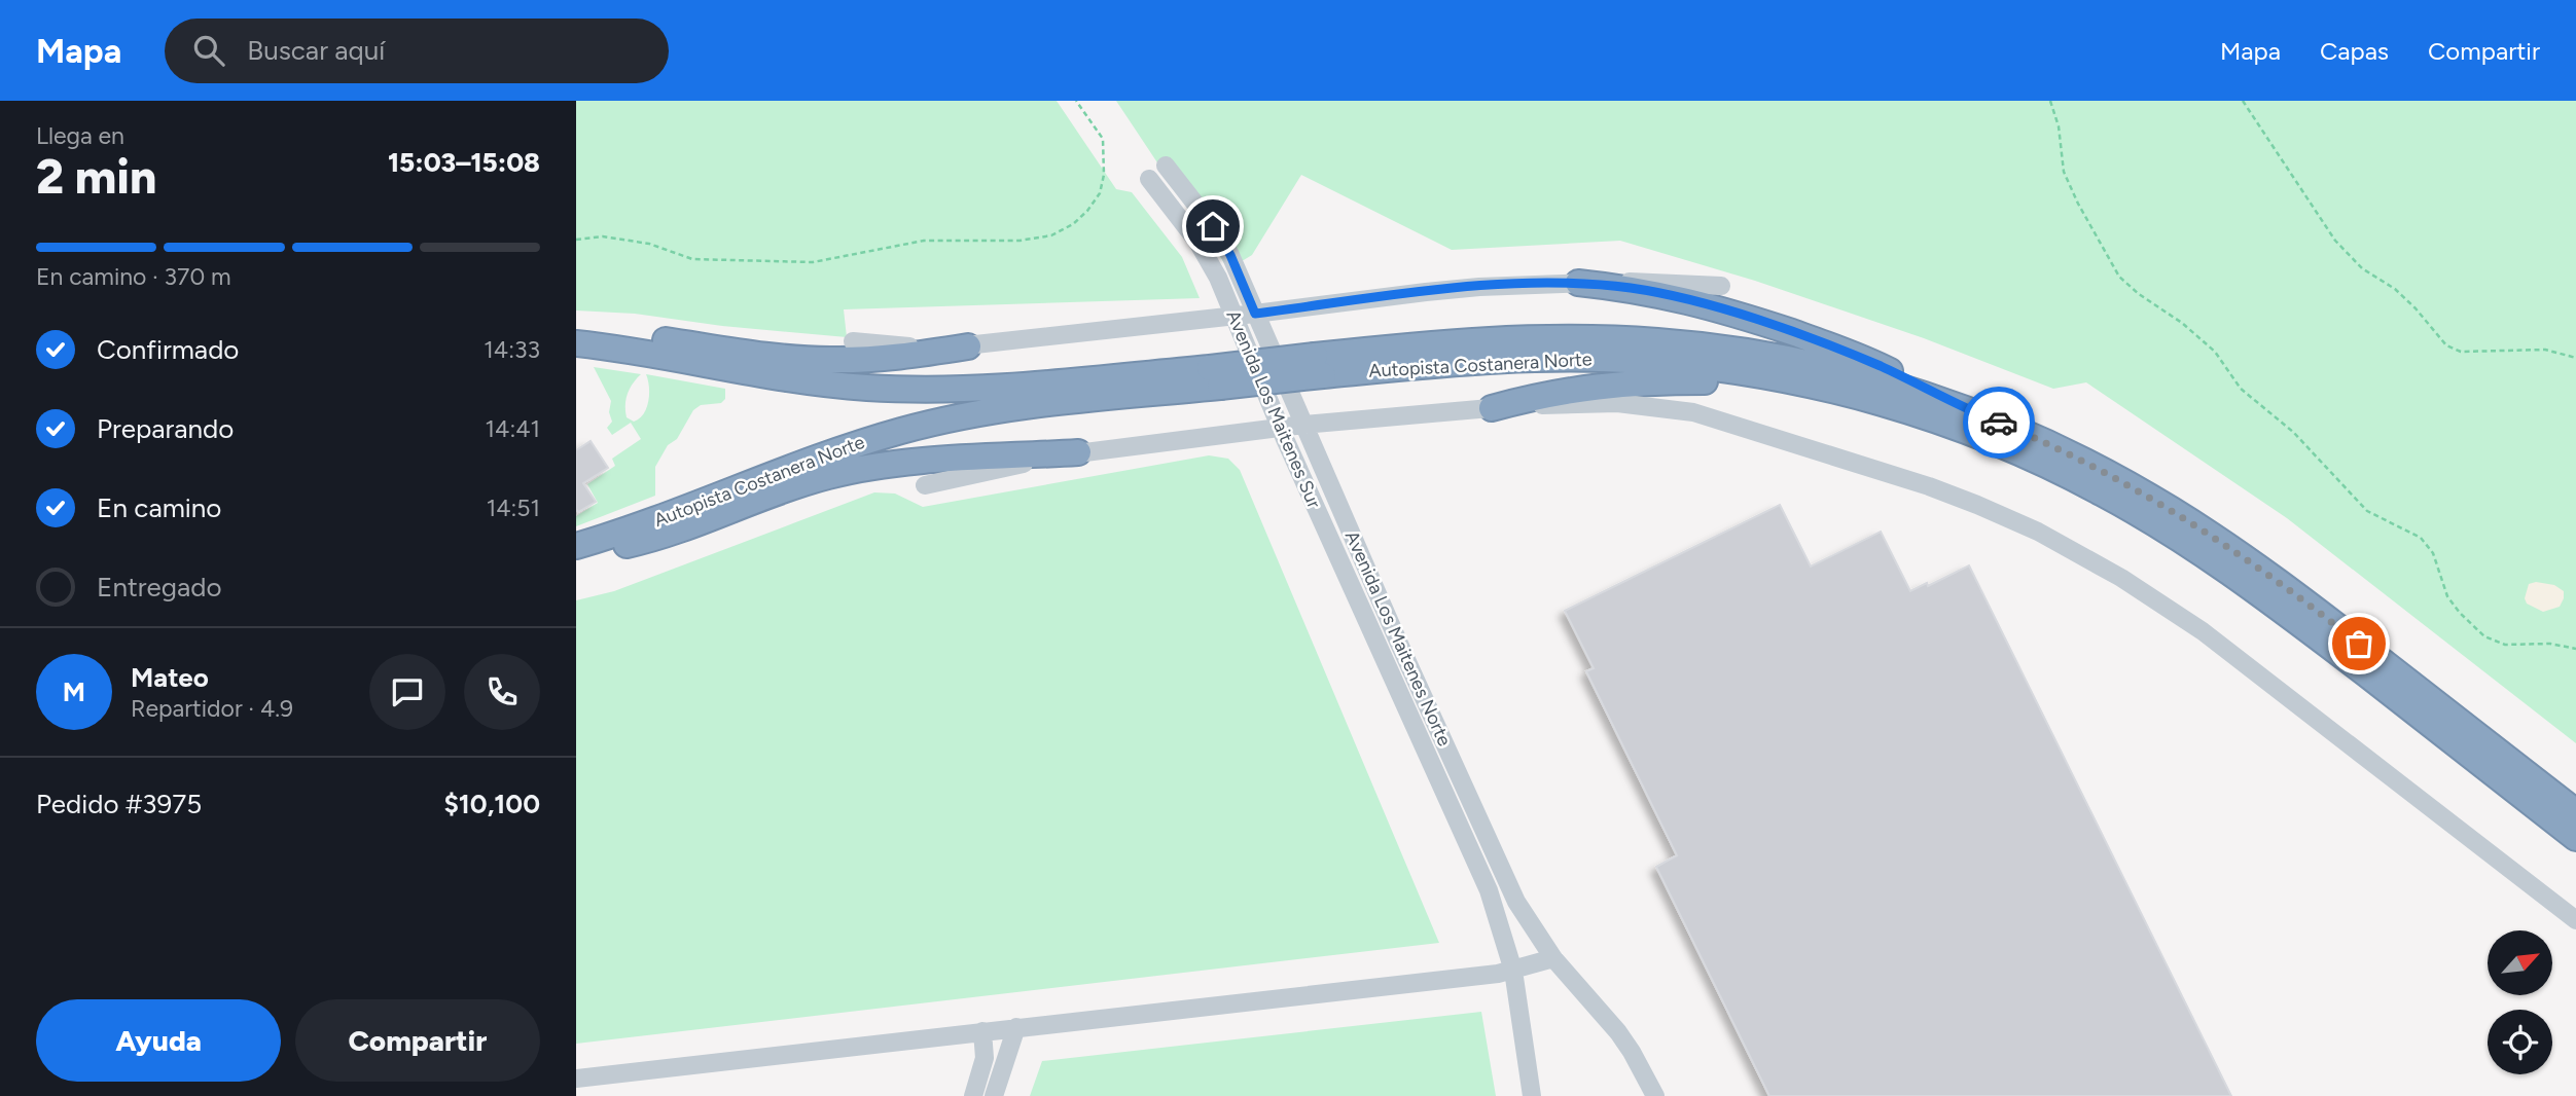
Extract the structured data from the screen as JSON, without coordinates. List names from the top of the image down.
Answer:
{
  "streets": {
    "highway": ["Autopista Costanera Norte"],
    "street": ["Avenida Los Maitenes Sur", "Avenida Los Maitenes Norte"]
  },
  "north": "top right",
  "page": {
    "header": "Mapa",
    "search": "Buscar aquí",
    "nav": ["Mapa", "Capas", "Compartir"],
    "heading": ["2 min", "Llega en", "15:03–15:08"],
    "panel": [
      "Mateo",
      "Repartidor · 4.9",
      "Pedido #3975",
      "$10,100"
    ],
    "bar": "En camino · 370 m",
    "list": [
      ["Confirmado", "14:33"],
      ["Preparando", "14:41"],
      ["En camino", "14:51"],
      "Entregado"
    ],
    "round": "M",
    "buttons": ["Ayuda", "Compartir"]
  }
}
